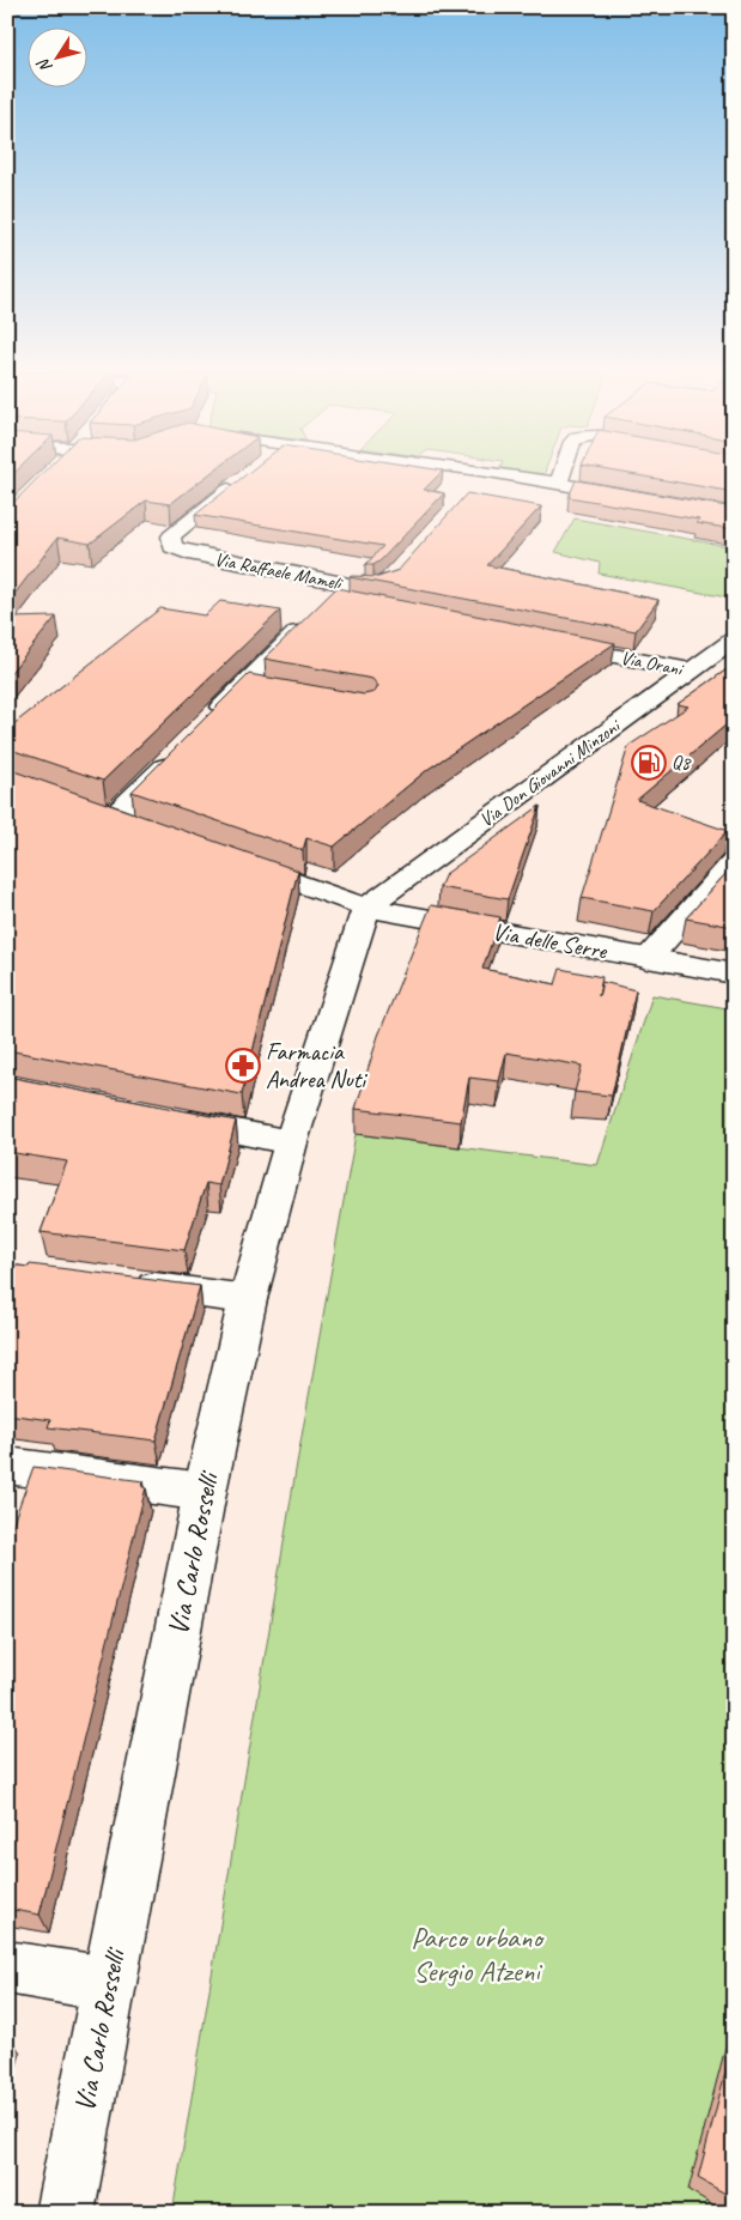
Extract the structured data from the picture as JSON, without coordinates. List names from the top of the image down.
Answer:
{
  "streets": {
    "street": [
      "Via Raffaele Mameli",
      "Via Orani",
      "Via Don Giovanni Minzoni",
      "Via delle Serre",
      "Via Carlo Rosselli"
    ]
  },
  "crossings": [
    ["Via Orani", "Via Don Giovanni Minzoni"],
    ["Via Don Giovanni Minzoni", "Via delle Serre"],
    ["Via Don Giovanni Minzoni", "Via Carlo Rosselli"],
    ["Via delle Serre", "Via Carlo Rosselli"]
  ],
  "parks": ["Parco urbano Sergio Atzeni"],
  "places": {
    "fuel station": ["Q8"],
    "pharmacy": ["Farmacia Andrea Nuti"]
  },
  "north": "bottom left"
}
